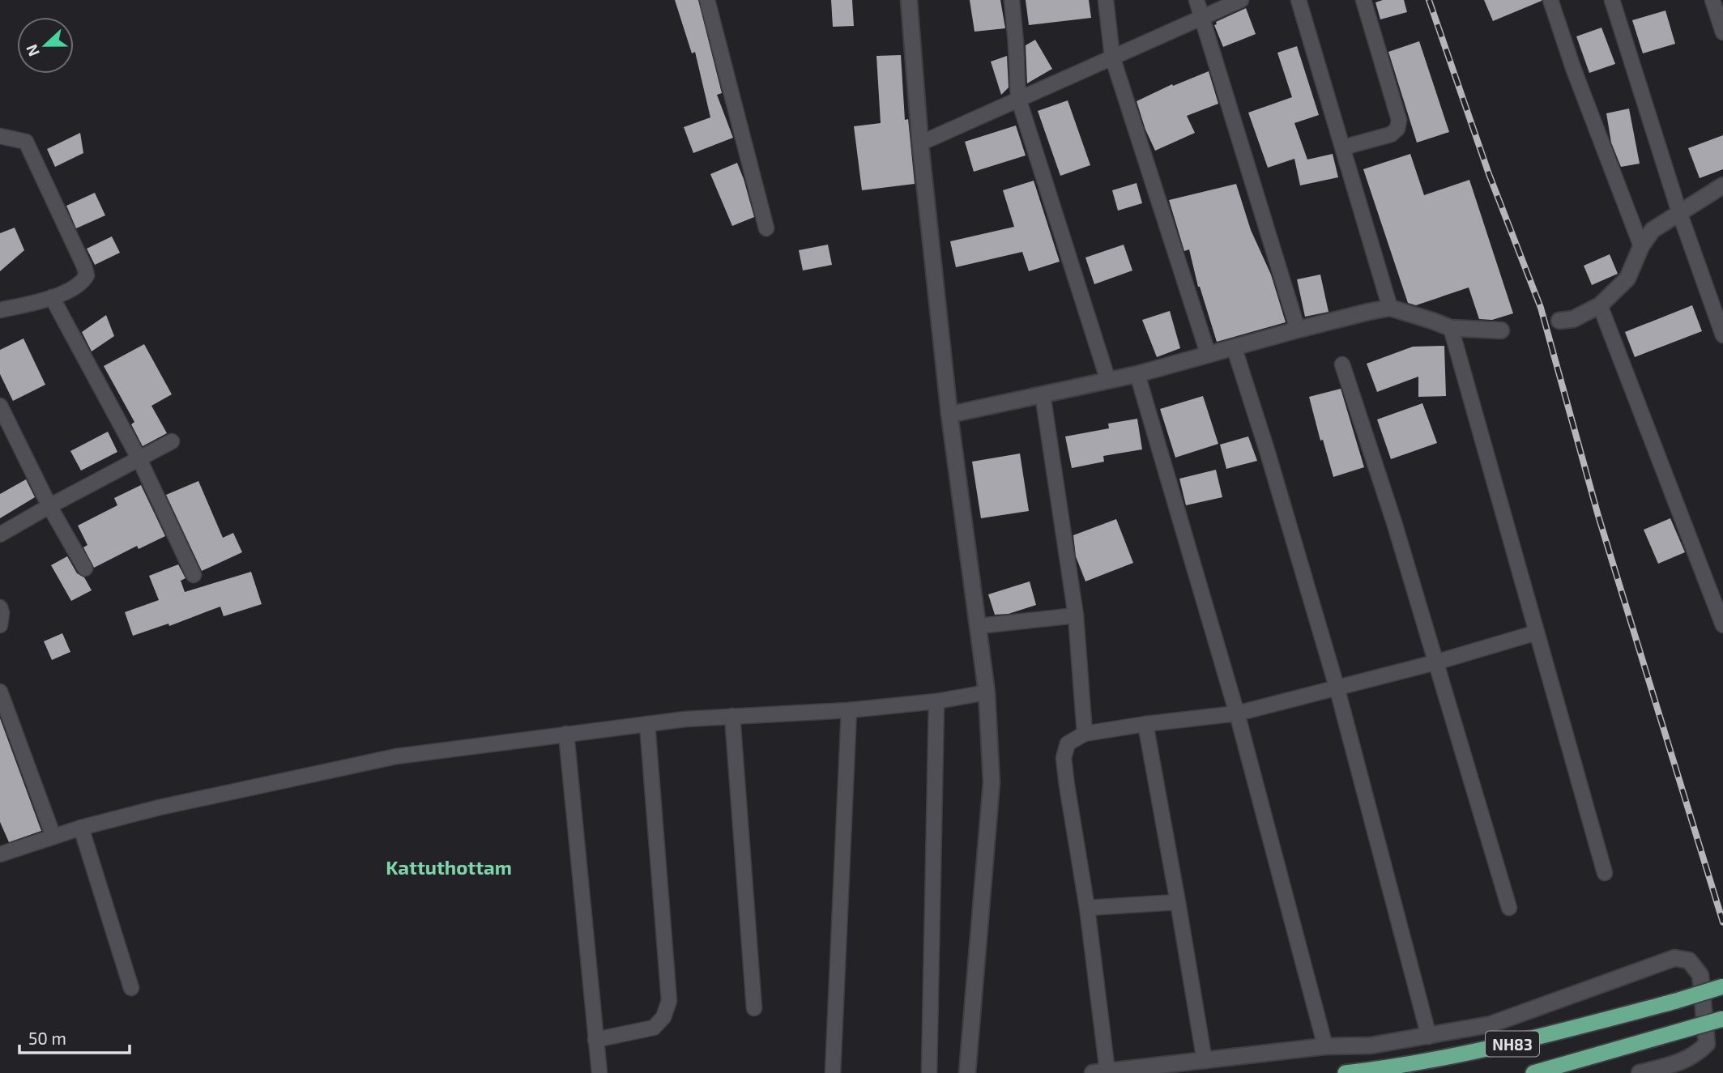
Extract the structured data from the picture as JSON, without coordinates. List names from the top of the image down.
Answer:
{
  "streets": {
    "highway": ["NH83"]
  },
  "districts": ["Kattuthottam"],
  "scale_bar": "50 m",
  "north": "left"
}
